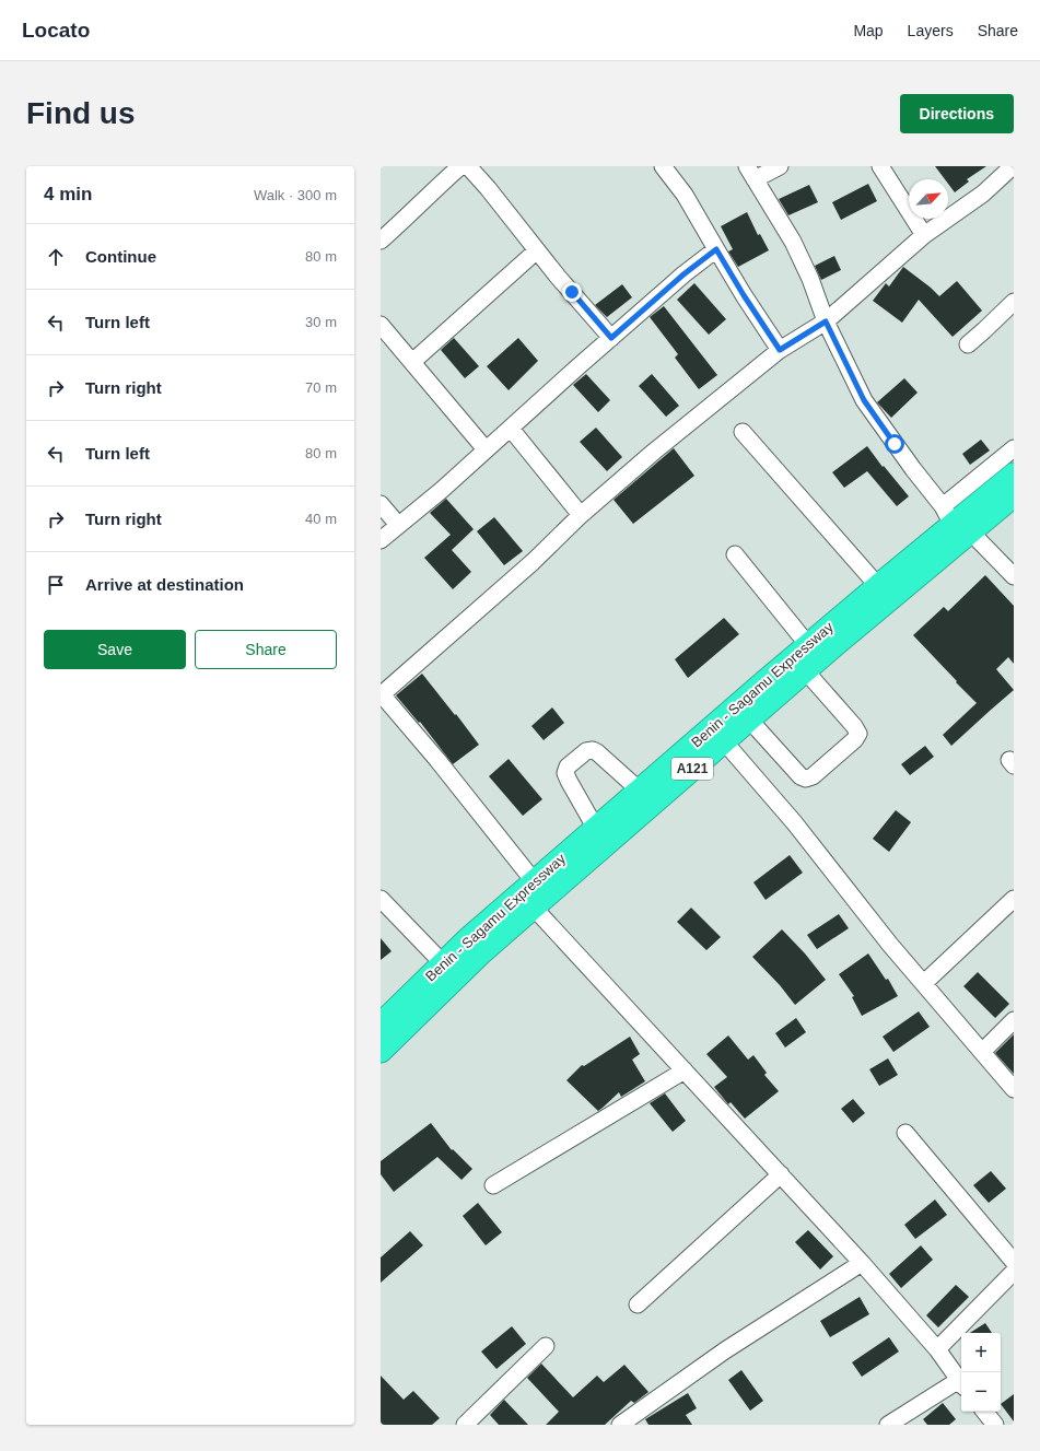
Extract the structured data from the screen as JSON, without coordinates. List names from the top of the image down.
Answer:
{
  "streets": {
    "highway": ["Benin - Sagamu Expressway", "A121"]
  },
  "crossings": [
    ["Benin - Sagamu Expressway", "A121"]
  ],
  "north": "top right",
  "page": {
    "header": "Locato",
    "nav": ["Map", "Layers", "Share"],
    "buttons": [
      "Directions",
      ["Save", "Share"]
    ],
    "title": "Find us",
    "heading": ["4 min", "Walk · 300 m"],
    "list": [
      ["Continue", "80 m"],
      ["Turn left", "30 m"],
      ["Turn right", "70 m"],
      ["Turn left", "80 m"],
      ["Turn right", "40 m"],
      "Arrive at destination"
    ],
    "map_buttons": ["+", "−"]
  }
}
